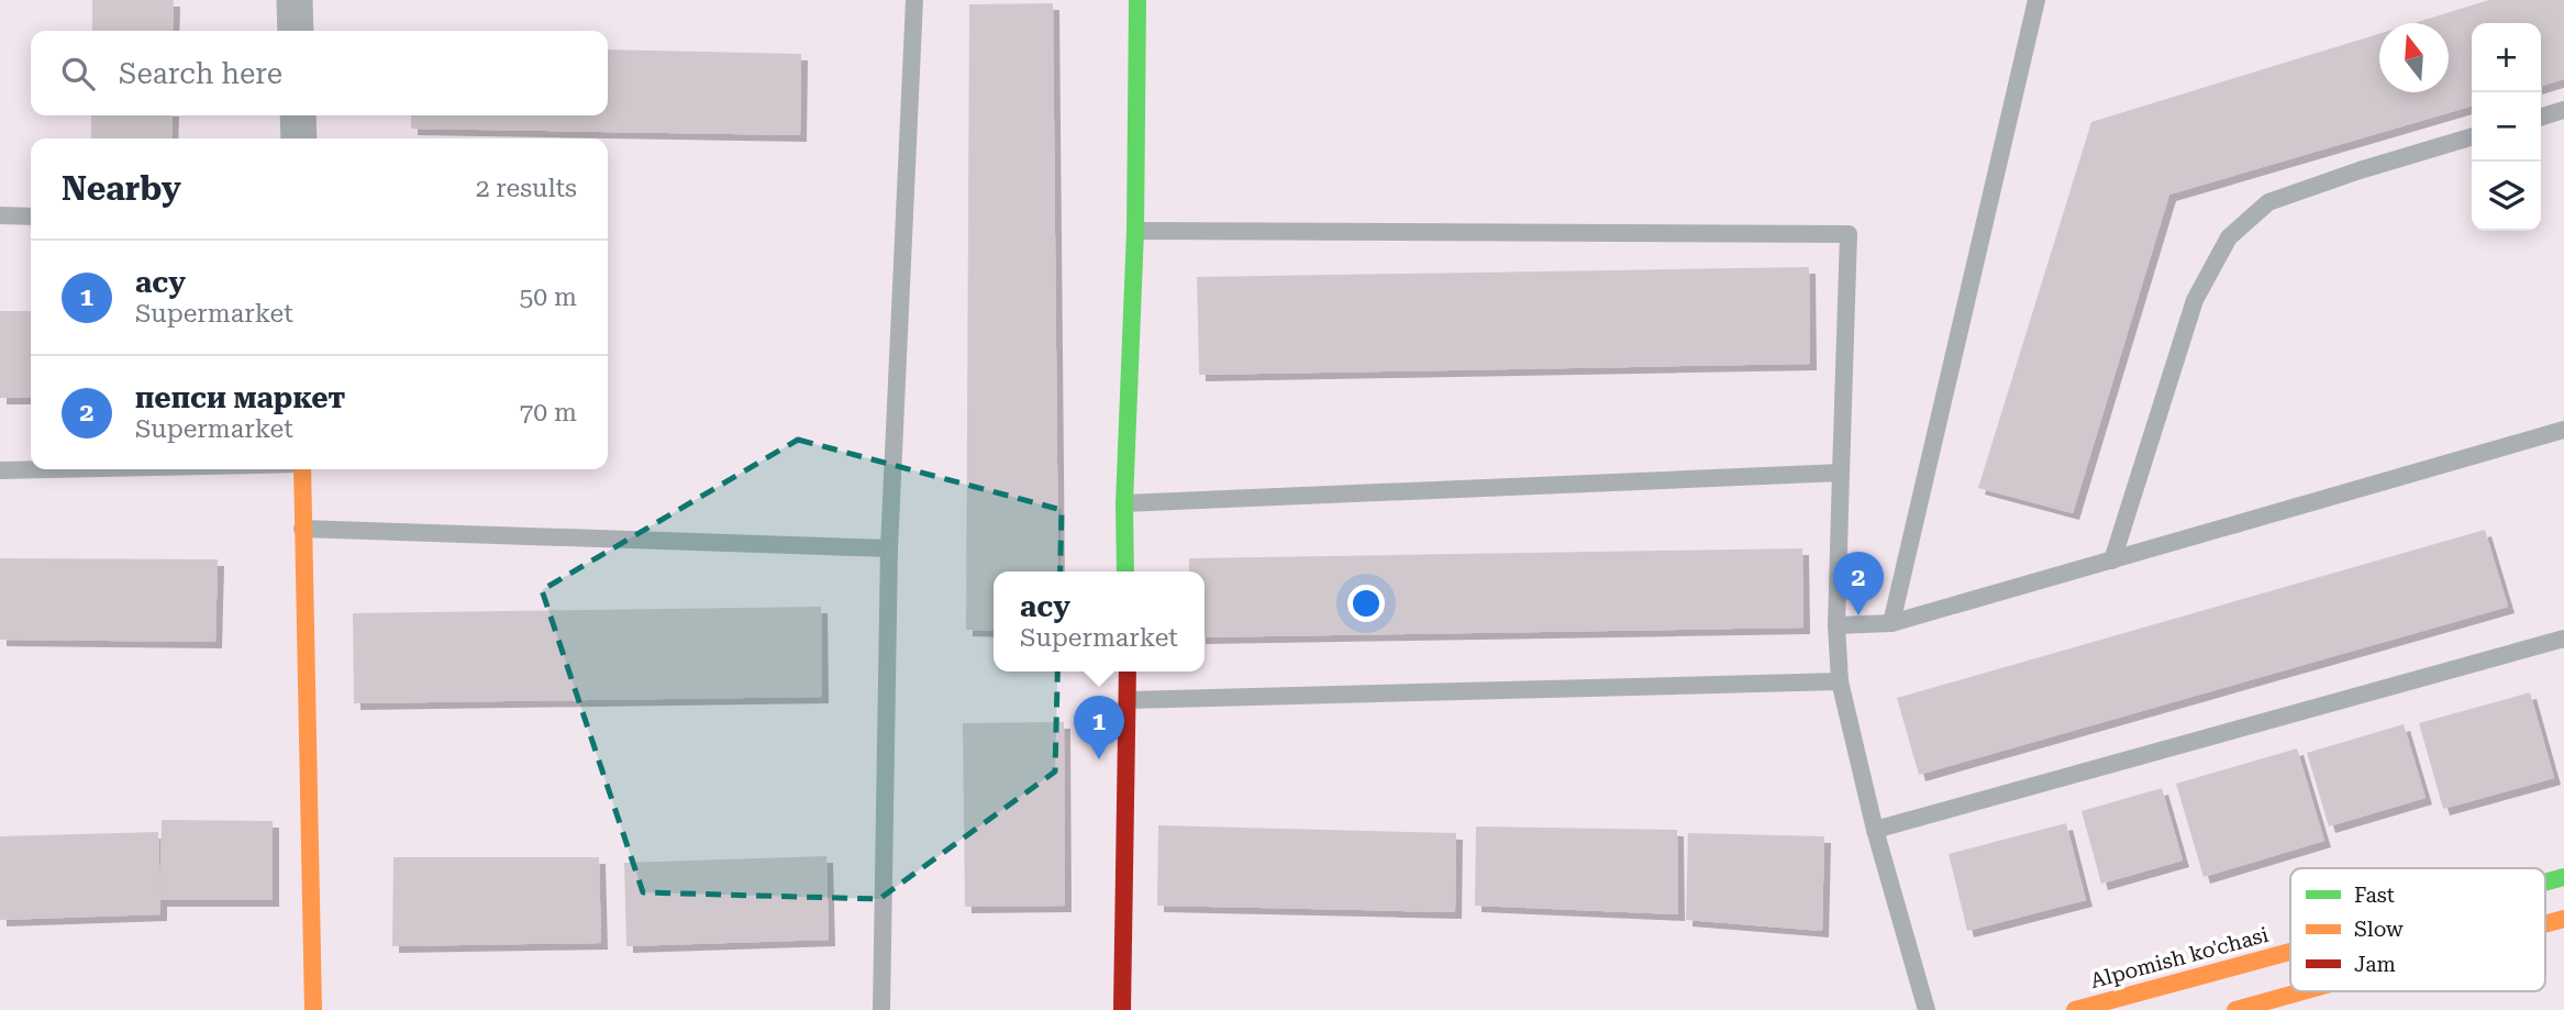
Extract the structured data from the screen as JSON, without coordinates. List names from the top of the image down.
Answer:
{
  "streets": {
    "street": ["Alpomish ko'chasi"]
  },
  "legend": ["Fast", "Slow", "Jam"],
  "north": "top",
  "page": {
    "map_buttons": ["+", "−"],
    "search": "Search here",
    "heading": ["Nearby", "2 results"],
    "list": [
      {
        "mark": "1",
        "name": "асу",
        "note": "Supermarket",
        "value": "50 m"
      },
      {
        "mark": "2",
        "name": "пепси маркет",
        "note": "Supermarket",
        "value": "70 m"
      }
    ],
    "pins": ["2", "1"],
    "popup": ["асу", "Supermarket"]
  }
}
